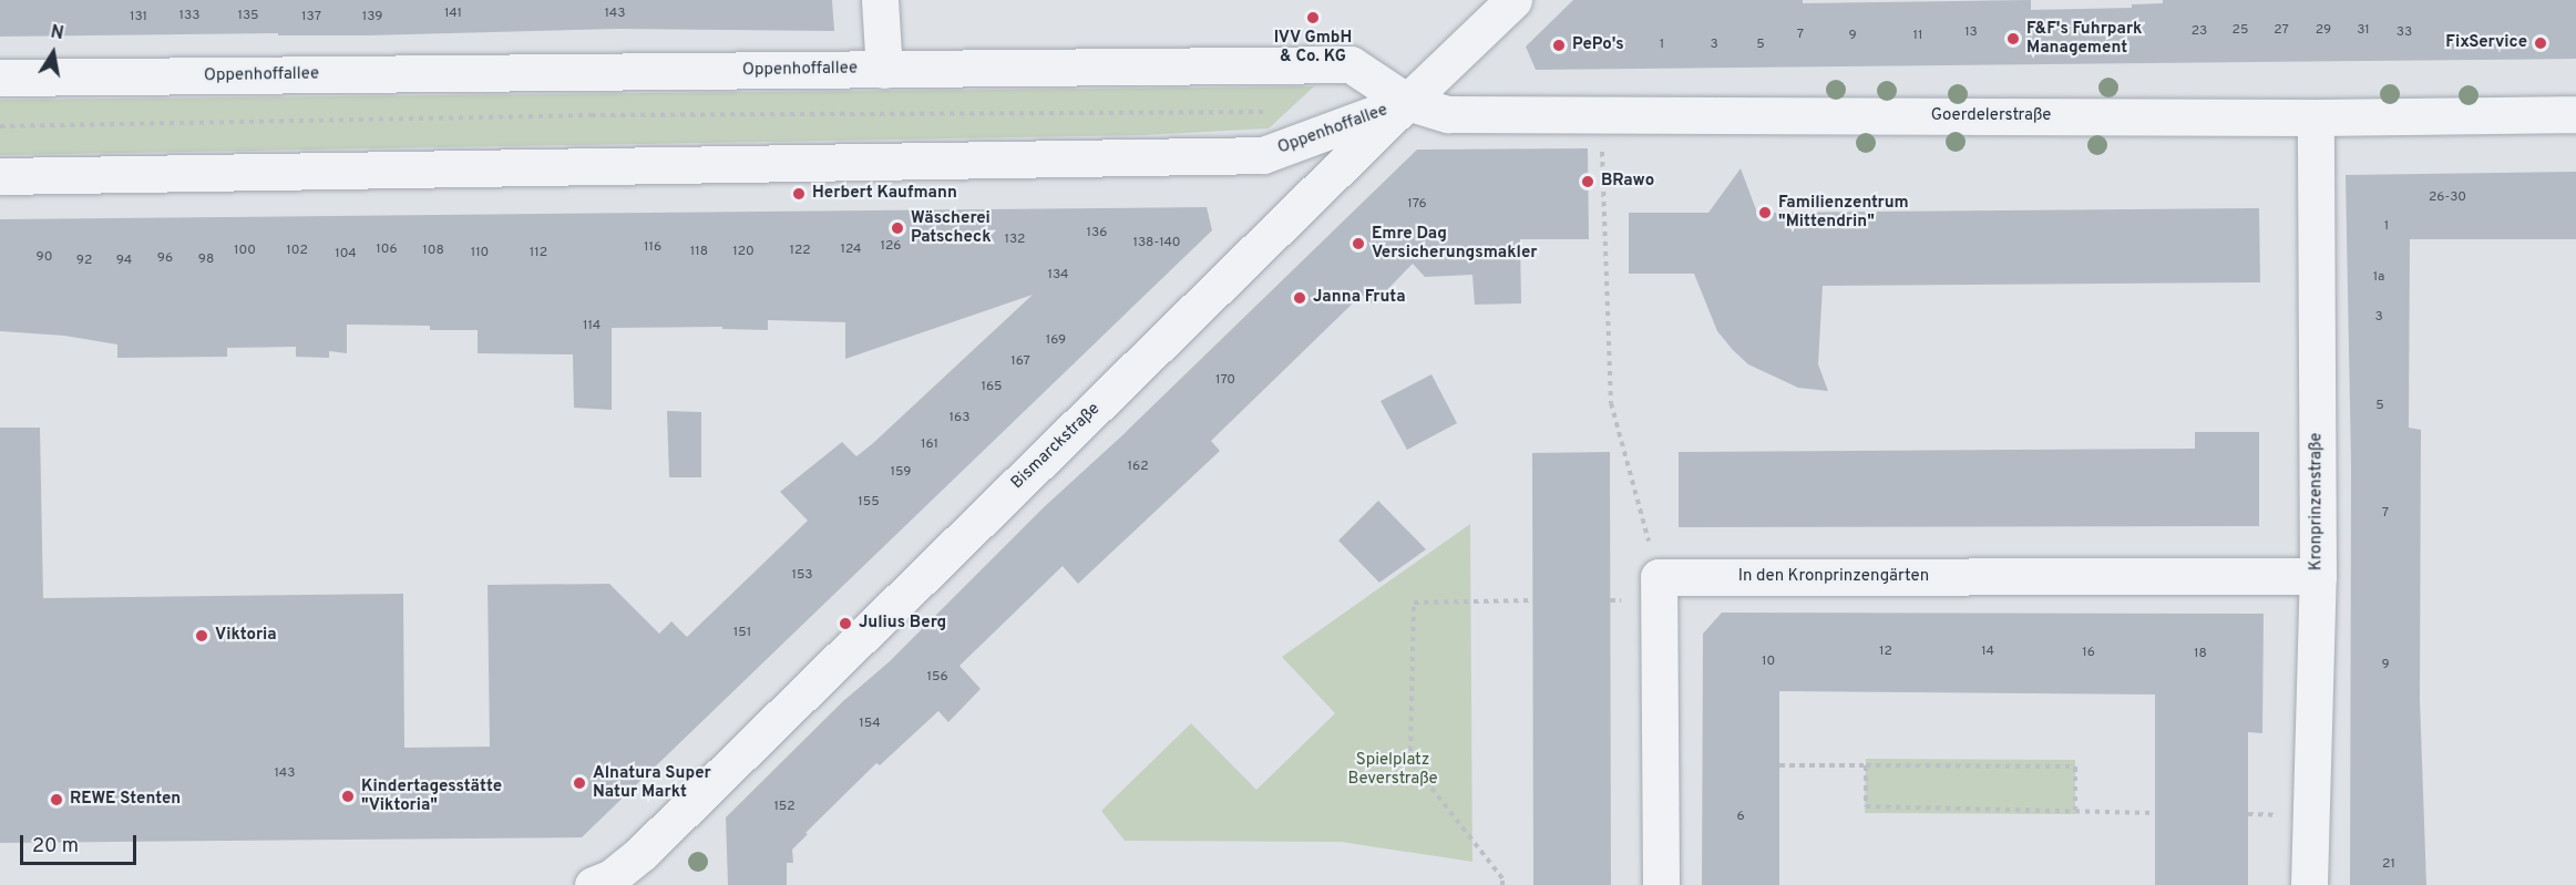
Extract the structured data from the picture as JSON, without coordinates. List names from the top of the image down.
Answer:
{
  "streets": {
    "street": [
      "Oppenhoffallee",
      "Goerdelerstraße",
      "Bismarckstraße",
      "Kronprinzenstraße",
      "In den Kronprinzengärten"
    ]
  },
  "crossings": [
    ["Oppenhoffallee", "Goerdelerstraße"],
    ["Oppenhoffallee", "Bismarckstraße"],
    ["Goerdelerstraße", "Bismarckstraße"],
    ["Goerdelerstraße", "Kronprinzenstraße"],
    ["Kronprinzenstraße", "In den Kronprinzengärten"]
  ],
  "parks": ["Spielplatz Beverstraße"],
  "places": [
    "IVV GmbH & Co. KG",
    "F&F's Fuhrpark Management",
    "FixService",
    "PePo's",
    "BRawo",
    "Herbert Kaufmann",
    "Familienzentrum \"Mittendrin\"",
    "Wäscherei Patscheck",
    "Emre Dag Versicherungsmakler",
    "Janna Fruta",
    "Julius Berg",
    "Viktoria",
    "Alnatura Super Natur Markt",
    "Kindertagesstätte \"Viktoria\"",
    "REWE Stenten"
  ],
  "house_numbers": [
    "141",
    "143",
    "133",
    "135",
    "131",
    "137",
    "139",
    "25",
    "27",
    "29",
    "31",
    "23",
    "13",
    "33",
    "7",
    "9",
    "11",
    "1",
    "3",
    "5",
    "26-30",
    "176",
    "1",
    "136",
    "132",
    "138-140",
    "126",
    "116",
    "106",
    "124",
    "100",
    "102",
    "108",
    "122",
    "118",
    "120",
    "110",
    "112",
    "104",
    "90",
    "96",
    "98",
    "92",
    "94",
    "134",
    "1a",
    "3",
    "114",
    "169",
    "167",
    "170",
    "165",
    "5",
    "163",
    "161",
    "162",
    "159",
    "155",
    "7",
    "153",
    "151",
    "12",
    "14",
    "16",
    "18",
    "10",
    "9",
    "156",
    "154",
    "143",
    "152",
    "6",
    "21"
  ],
  "scale_bar": "20 m",
  "north": "top"
}
